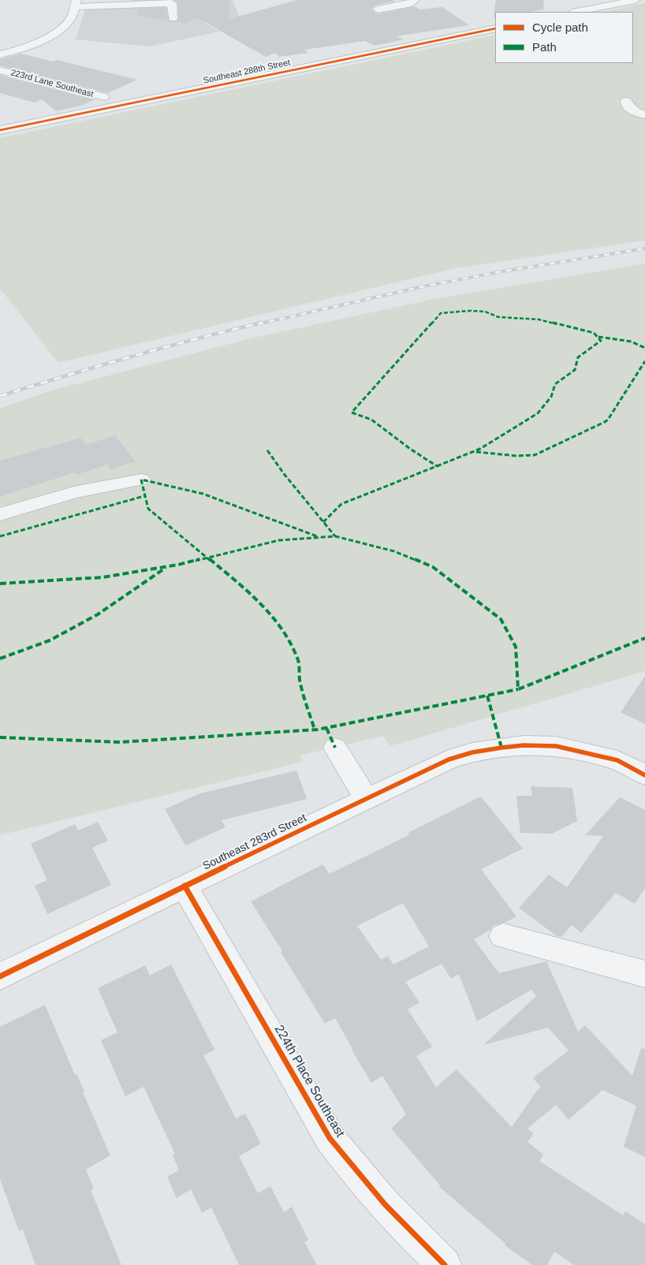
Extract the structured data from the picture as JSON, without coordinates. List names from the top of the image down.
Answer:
{
  "streets": {
    "street": [
      "Southeast 288th Street",
      "223rd Lane Southeast",
      "Southeast 283rd Street",
      "224th Place Southeast"
    ]
  },
  "crossings": [
    ["Southeast 283rd Street", "224th Place Southeast"]
  ],
  "legend": ["Cycle path", "Path"]
}
